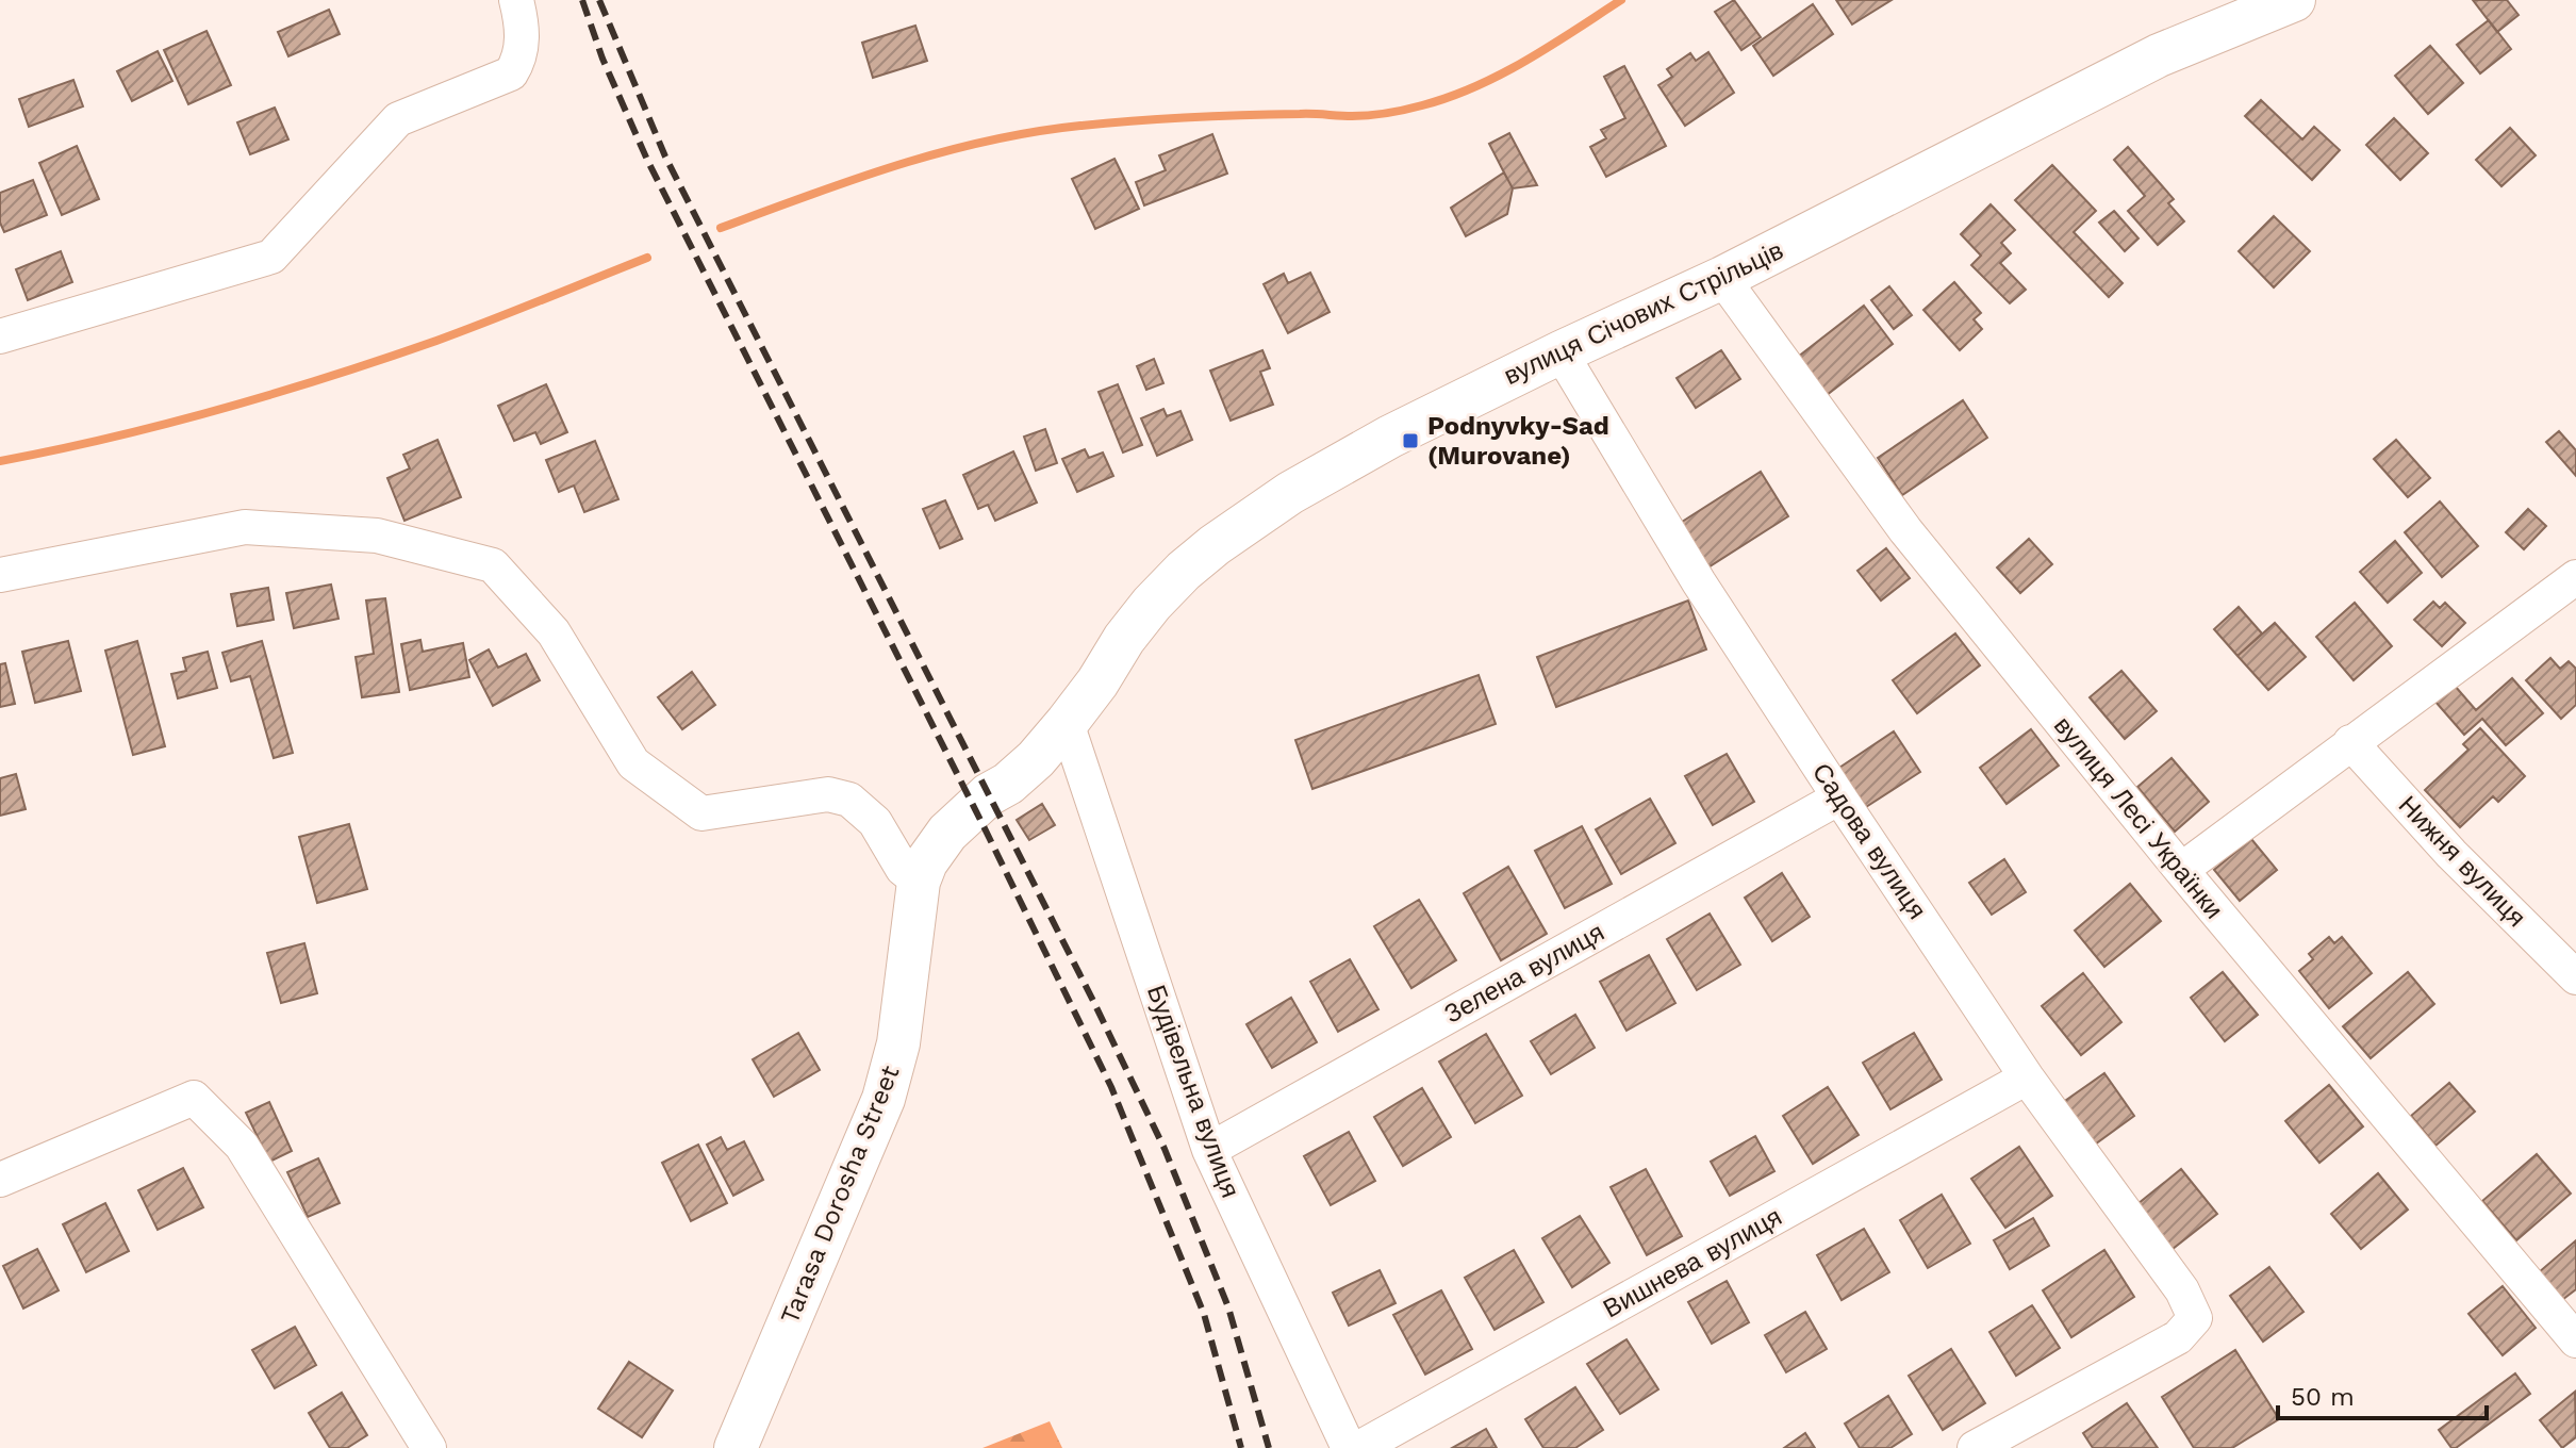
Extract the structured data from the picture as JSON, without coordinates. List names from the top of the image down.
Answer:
{
  "streets": {
    "street": [
      "вулиця Січових Стрільців",
      "вулиця Лесі Українки",
      "Садова вулиця",
      "Нижня вулиця",
      "Зелена вулиця",
      "Будівельна вулиця",
      "Tarasa Dorosha Street",
      "Вишнева вулиця"
    ]
  },
  "crossings": [
    ["вулиця Січових Стрільців", "вулиця Лесі Українки"],
    ["вулиця Січових Стрільців", "Садова вулиця"],
    ["вулиця Січових Стрільців", "Будівельна вулиця"],
    ["вулиця Січових Стрільців", "Tarasa Dorosha Street"],
    ["Садова вулиця", "Зелена вулиця"],
    ["Садова вулиця", "Вишнева вулиця"],
    ["Зелена вулиця", "Будівельна вулиця"]
  ],
  "places": {
    "transit": ["Podnyvky-Sad (Murovane)"]
  },
  "scale_bar": "50 m"
}
